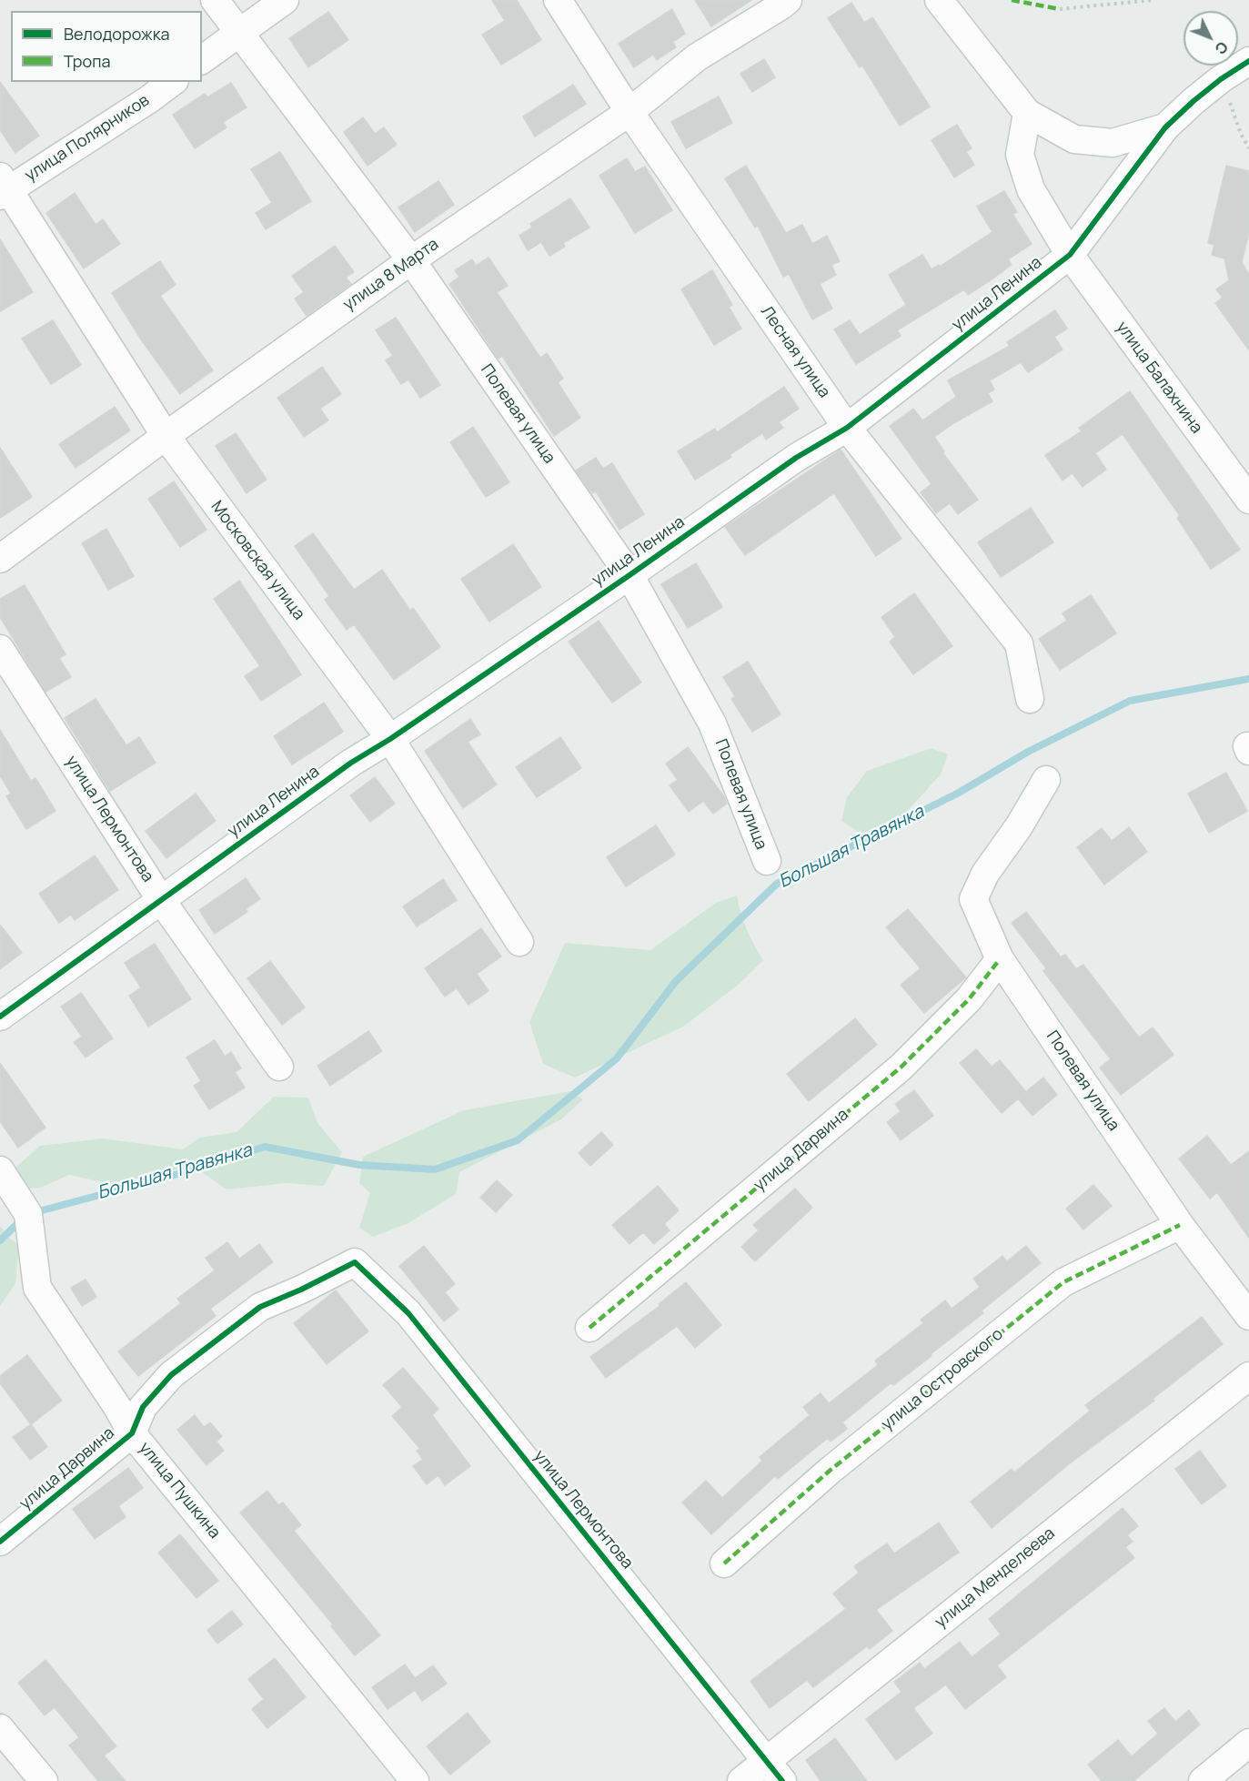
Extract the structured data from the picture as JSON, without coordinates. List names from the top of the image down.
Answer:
{
  "streets": {
    "street": [
      "улица Полярников",
      "улица 8 Марта",
      "улица Ленина",
      "Лесная улица",
      "улица Балахнина",
      "Полевая улица",
      "Московская улица",
      "улица Лермонтова",
      "улица Дарвина",
      "улица Островского",
      "улица Пушкина",
      "улица Менделеева"
    ]
  },
  "crossings": [
    ["улица Полярников", "Московская улица"],
    ["улица 8 Марта", "Лесная улица"],
    ["улица 8 Марта", "Полевая улица"],
    ["улица 8 Марта", "Московская улица"],
    ["улица Ленина", "Лесная улица"],
    ["улица Ленина", "улица Балахнина"],
    ["улица Ленина", "Полевая улица"],
    ["улица Ленина", "Московская улица"],
    ["улица Ленина", "улица Лермонтова"],
    ["Полевая улица", "улица Дарвина"],
    ["Полевая улица", "улица Островского"],
    ["улица Лермонтова", "улица Дарвина"],
    ["улица Лермонтова", "улица Менделеева"],
    ["улица Дарвина", "улица Пушкина"]
  ],
  "water": ["Большая Травянка"],
  "legend": ["Велодорожка", "Тропа"],
  "north": "bottom right"
}
